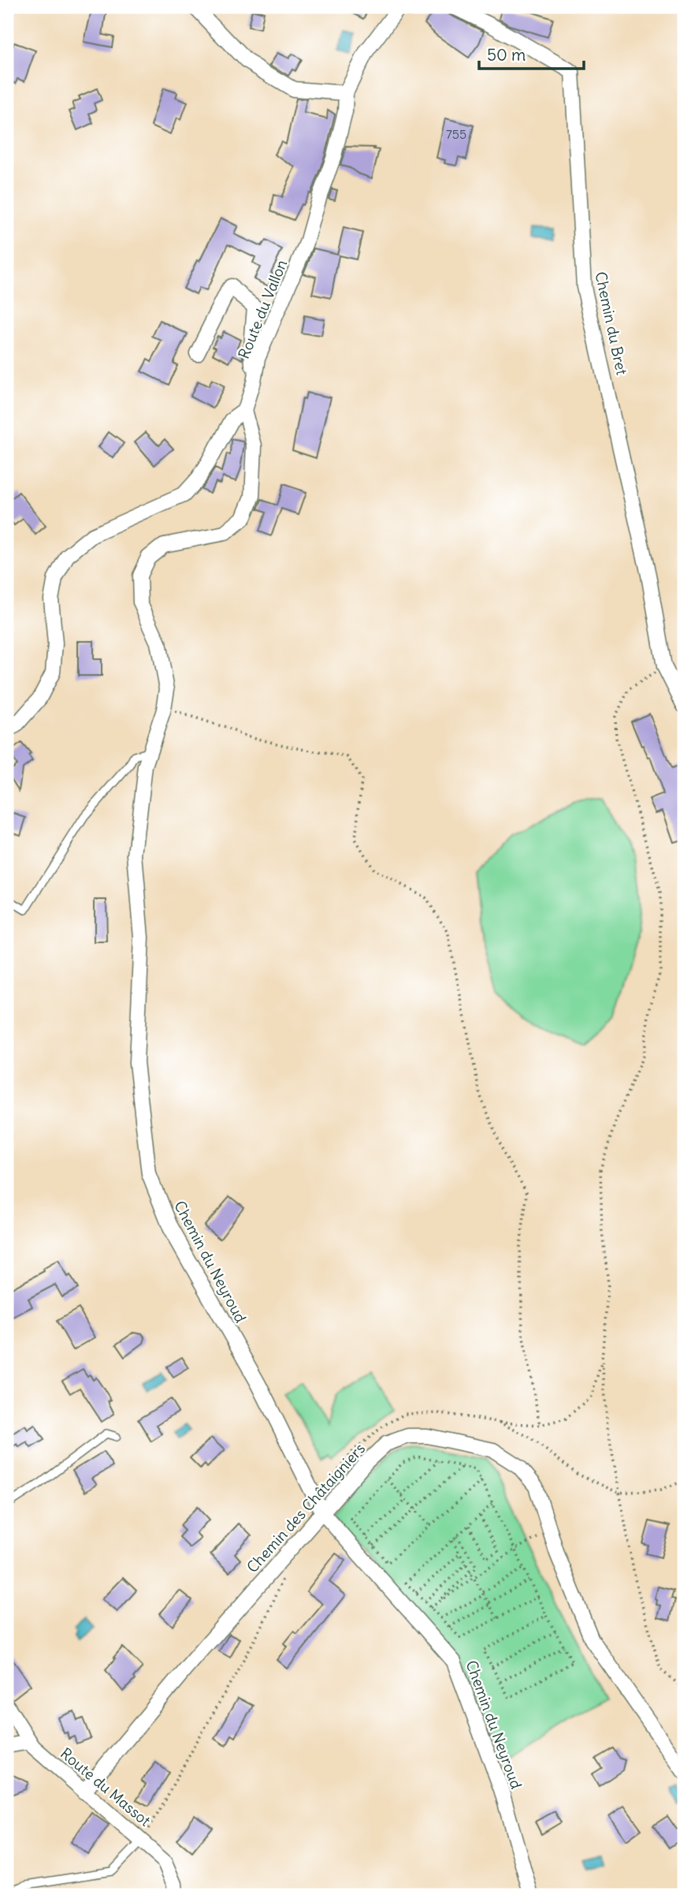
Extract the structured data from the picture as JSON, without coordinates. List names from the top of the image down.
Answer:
{
  "streets": {
    "street": [
      "Route du Vallon",
      "Chemin du Bret",
      "Chemin du Neyroud",
      "Chemin des Châtaigniers",
      "Route du Massot"
    ]
  },
  "crossings": [
    ["Route du Vallon", "Chemin du Neyroud"],
    ["Chemin du Neyroud", "Chemin des Châtaigniers"],
    ["Chemin des Châtaigniers", "Route du Massot"]
  ],
  "house_numbers": ["755"],
  "scale_bar": "50 m"
}
